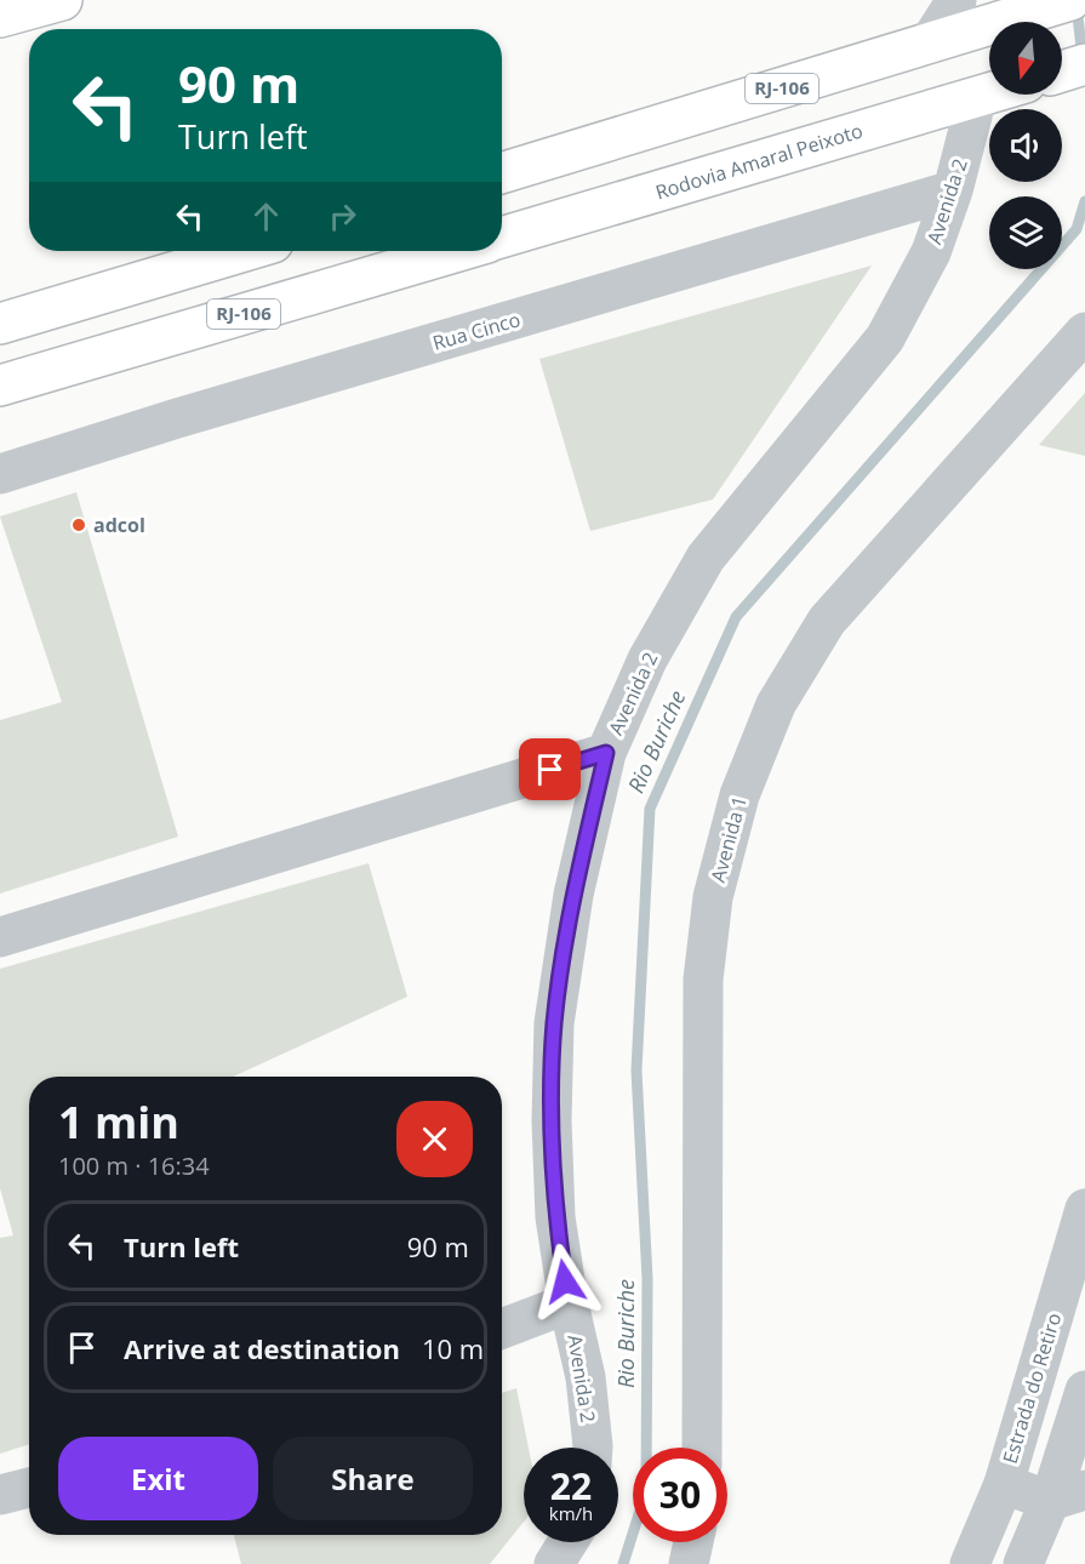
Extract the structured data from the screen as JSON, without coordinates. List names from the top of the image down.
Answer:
{
  "streets": {
    "main road": ["RJ-106", "Rodovia Amaral Peixoto"],
    "street": [
      "Avenida 2",
      "Rua Cinco",
      "Avenida 1",
      "Estrada do Retiro"
    ]
  },
  "crossings": [
    ["Rodovia Amaral Peixoto", "Avenida 2"],
    ["Avenida 2", "Rua Cinco"]
  ],
  "water": ["Rio Buriche"],
  "places": ["adcol"],
  "north": "bottom",
  "page": {
    "turn": ["90 m", "Turn left"],
    "heading": ["1 min", "100 m · 16:34"],
    "list": [
      {
        "name": "Turn left",
        "value": "90 m"
      },
      {
        "name": "Arrive at destination",
        "value": "10 m"
      }
    ],
    "buttons": ["Exit", "Share"],
    "speed": "22 km/h",
    "limit": "30"
  }
}
